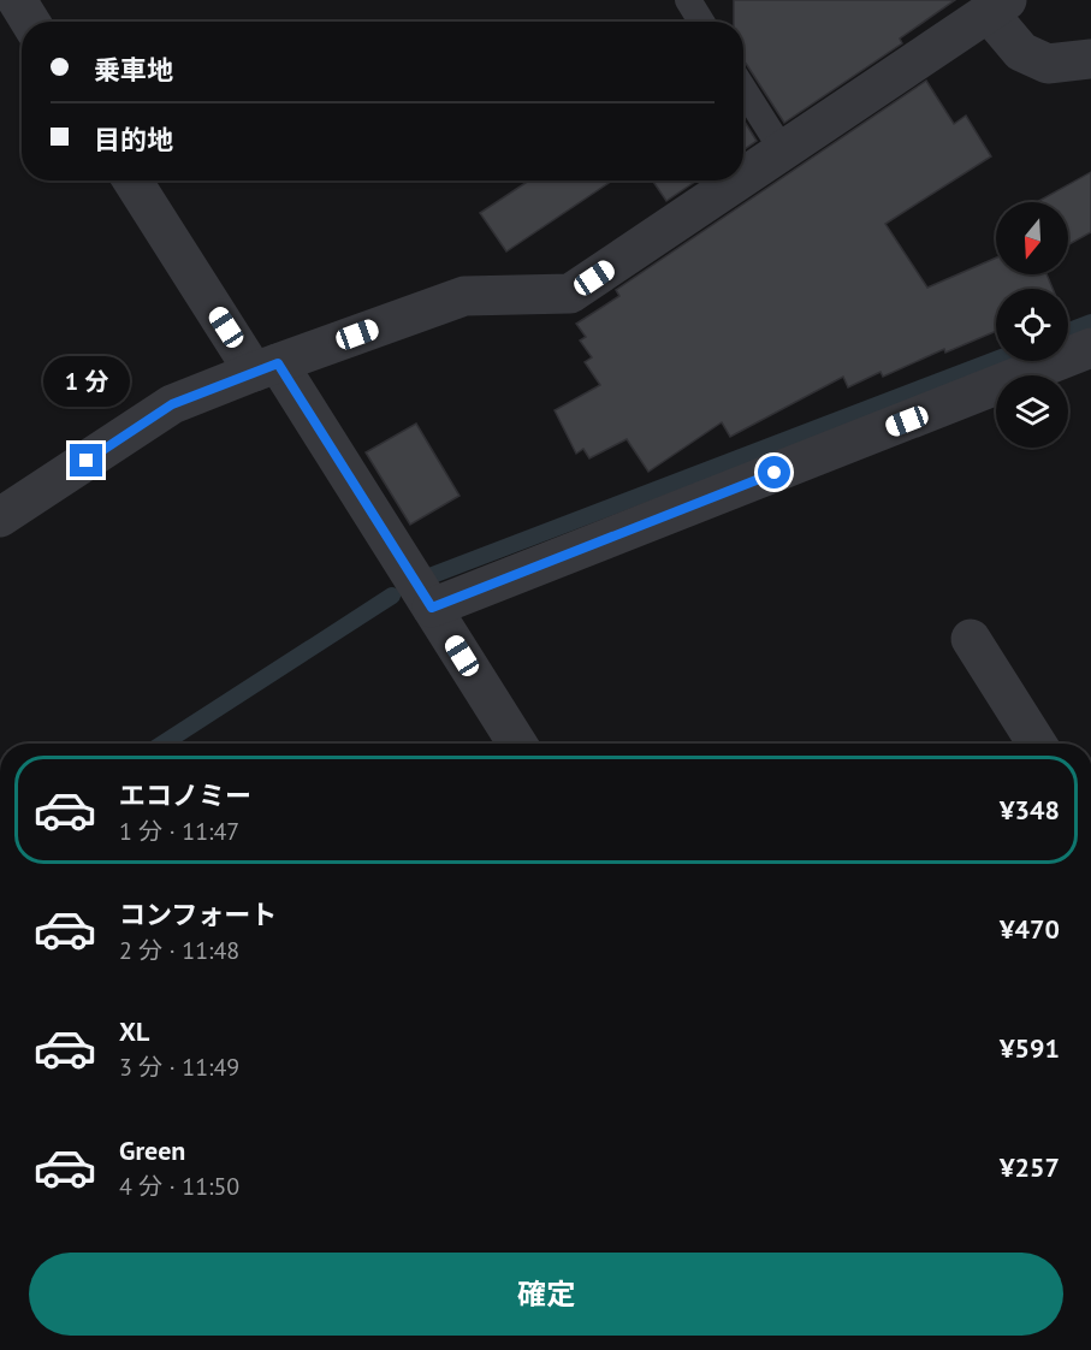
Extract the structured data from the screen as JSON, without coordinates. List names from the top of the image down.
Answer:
{
  "north": "bottom",
  "page": {
    "banner": ["乗車地", "目的地"],
    "bubble": "1 分",
    "list": [
      {
        "name": "エコノミー",
        "note": "1 分 · 11:47",
        "value": "¥348"
      },
      {
        "name": "コンフォート",
        "note": "2 分 · 11:48",
        "value": "¥470"
      },
      {
        "name": "XL",
        "note": "3 分 · 11:49",
        "value": "¥591"
      },
      {
        "name": "Green",
        "note": "4 分 · 11:50",
        "value": "¥257"
      }
    ],
    "buttons": "確定"
  }
}
